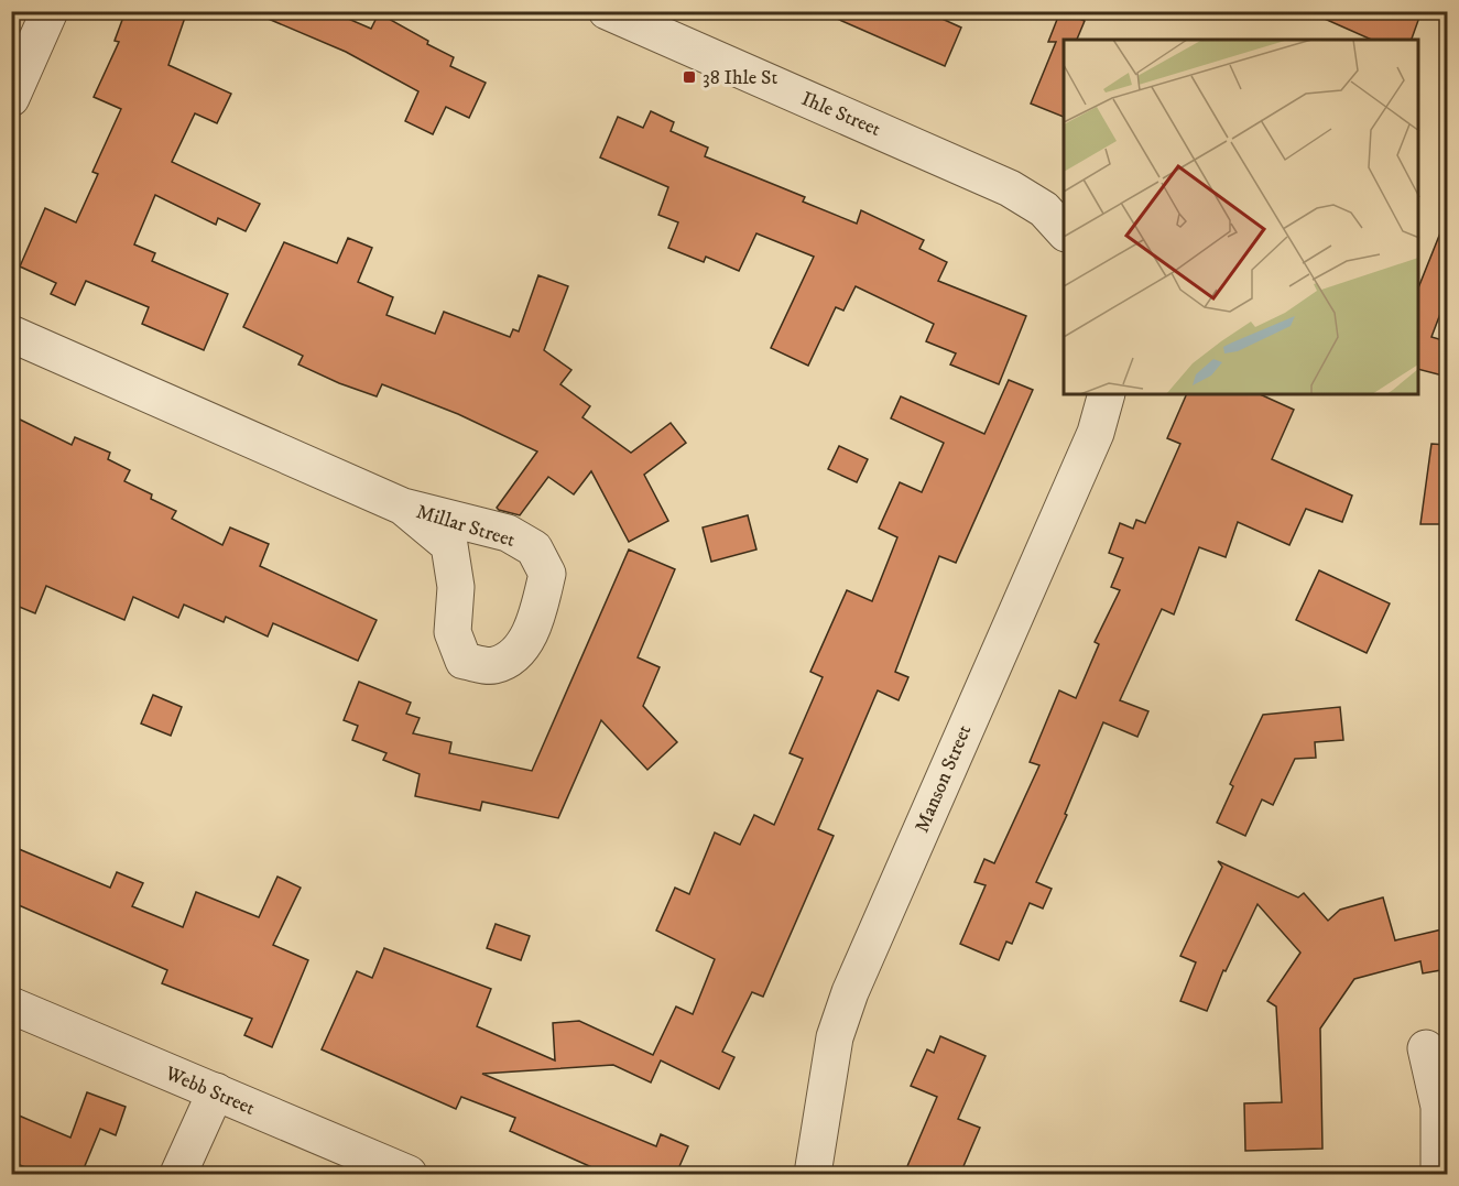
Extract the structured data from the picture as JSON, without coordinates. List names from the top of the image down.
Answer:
{
  "streets": {
    "street": [
      "Ihle Street",
      "Millar Street",
      "Manson Street",
      "Webb Street"
    ]
  },
  "places": {
    "transit": ["38 Ihle St"]
  }
}
